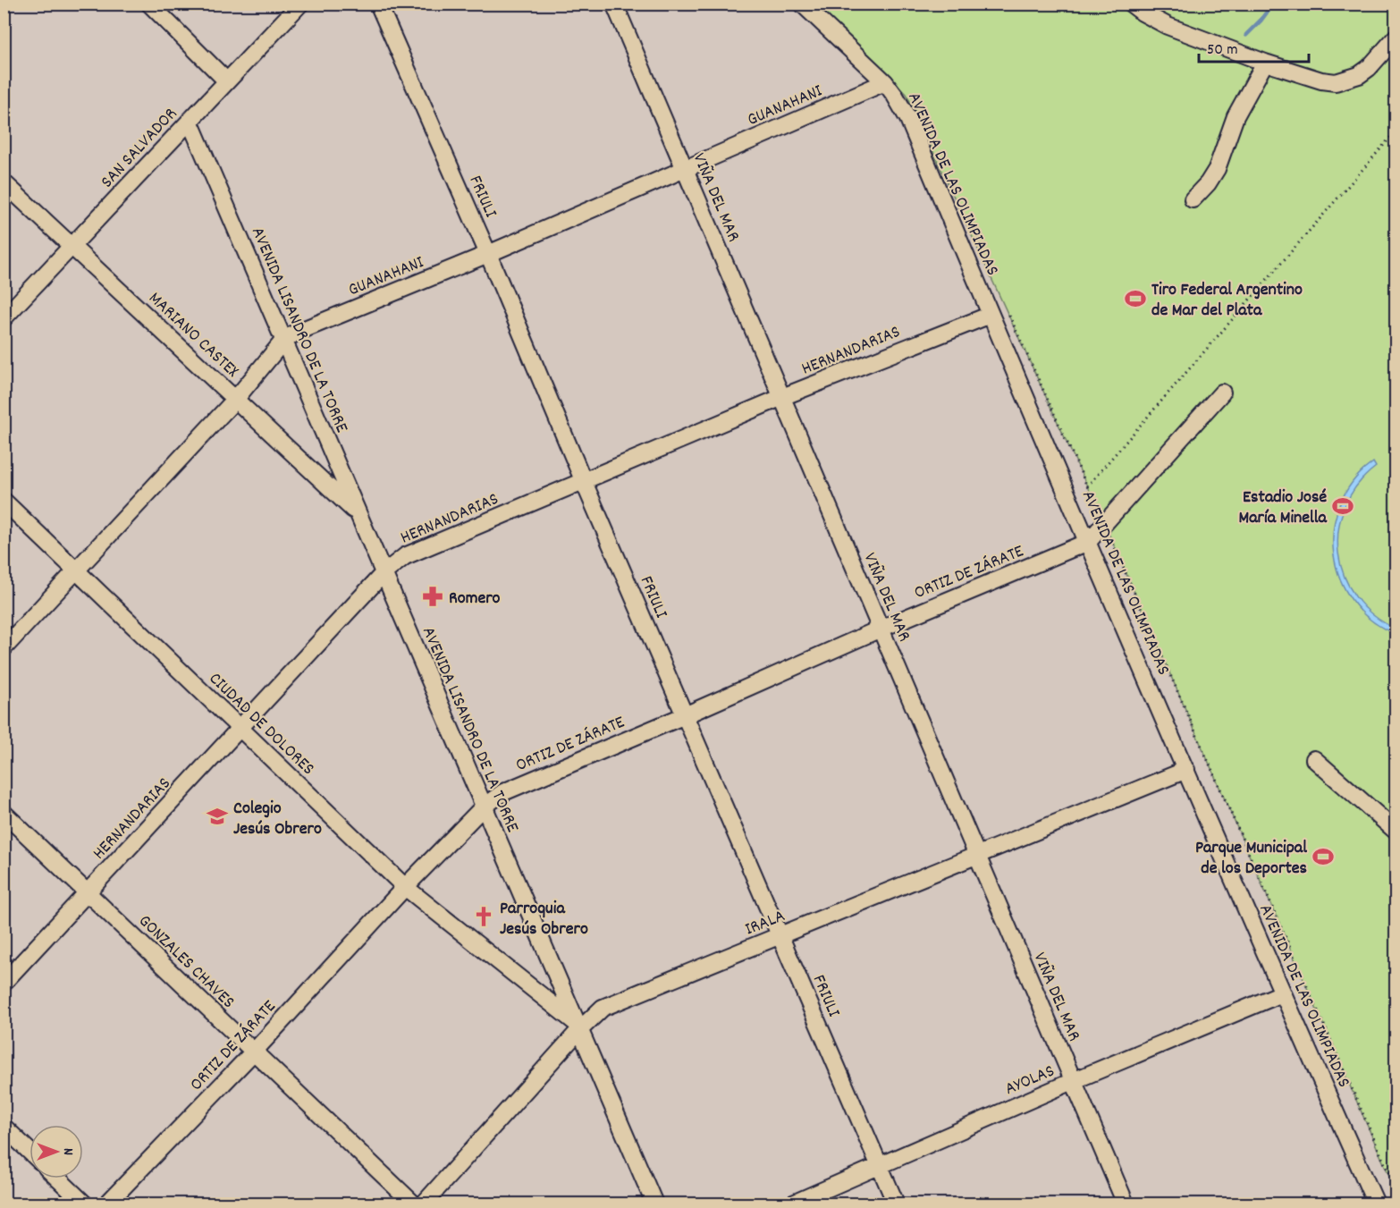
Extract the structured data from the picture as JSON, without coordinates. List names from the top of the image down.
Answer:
{
  "streets": {
    "street": [
      "GUANAHANI",
      "SAN SALVADOR",
      "AVENIDA DE LAS OLIMPIADAS",
      "FRIULI",
      "VIÑA DEL MAR",
      "AVENIDA LISANDRO DE LA TORRE",
      "MARIANO CASTEX",
      "HERNANDARIAS",
      "ORTIZ DE ZÁRATE",
      "CIUDAD DE DOLORES",
      "IRALA",
      "GONZALES CHAVES",
      "AYOLAS"
    ]
  },
  "crossings": [
    ["GUANAHANI", "AVENIDA DE LAS OLIMPIADAS"],
    ["GUANAHANI", "FRIULI"],
    ["GUANAHANI", "VIÑA DEL MAR"],
    ["GUANAHANI", "AVENIDA LISANDRO DE LA TORRE"],
    ["GUANAHANI", "MARIANO CASTEX"],
    ["GUANAHANI", "CIUDAD DE DOLORES"],
    ["SAN SALVADOR", "AVENIDA LISANDRO DE LA TORRE"],
    ["SAN SALVADOR", "MARIANO CASTEX"],
    ["AVENIDA DE LAS OLIMPIADAS", "HERNANDARIAS"],
    ["AVENIDA DE LAS OLIMPIADAS", "ORTIZ DE ZÁRATE"],
    ["AVENIDA DE LAS OLIMPIADAS", "IRALA"],
    ["AVENIDA DE LAS OLIMPIADAS", "AYOLAS"],
    ["FRIULI", "HERNANDARIAS"],
    ["FRIULI", "ORTIZ DE ZÁRATE"],
    ["FRIULI", "IRALA"],
    ["FRIULI", "AYOLAS"],
    ["VIÑA DEL MAR", "HERNANDARIAS"],
    ["VIÑA DEL MAR", "ORTIZ DE ZÁRATE"],
    ["VIÑA DEL MAR", "IRALA"],
    ["VIÑA DEL MAR", "AYOLAS"],
    ["AVENIDA LISANDRO DE LA TORRE", "MARIANO CASTEX"],
    ["AVENIDA LISANDRO DE LA TORRE", "HERNANDARIAS"],
    ["AVENIDA LISANDRO DE LA TORRE", "ORTIZ DE ZÁRATE"],
    ["AVENIDA LISANDRO DE LA TORRE", "CIUDAD DE DOLORES"],
    ["AVENIDA LISANDRO DE LA TORRE", "IRALA"],
    ["HERNANDARIAS", "CIUDAD DE DOLORES"],
    ["HERNANDARIAS", "GONZALES CHAVES"],
    ["ORTIZ DE ZÁRATE", "CIUDAD DE DOLORES"],
    ["ORTIZ DE ZÁRATE", "GONZALES CHAVES"],
    ["CIUDAD DE DOLORES", "IRALA"]
  ],
  "places": {
    "sports": ["Tiro Federal Argentino de Mar del Plata", "Estadio José María Minella", "Parque Municipal de los Deportes"],
    "pharmacy": ["Romero"],
    "school or university": ["Colegio Jesús Obrero"],
    "church": ["Parroquia Jesús Obrero"]
  },
  "scale_bar": "50 m",
  "north": "right"
}
